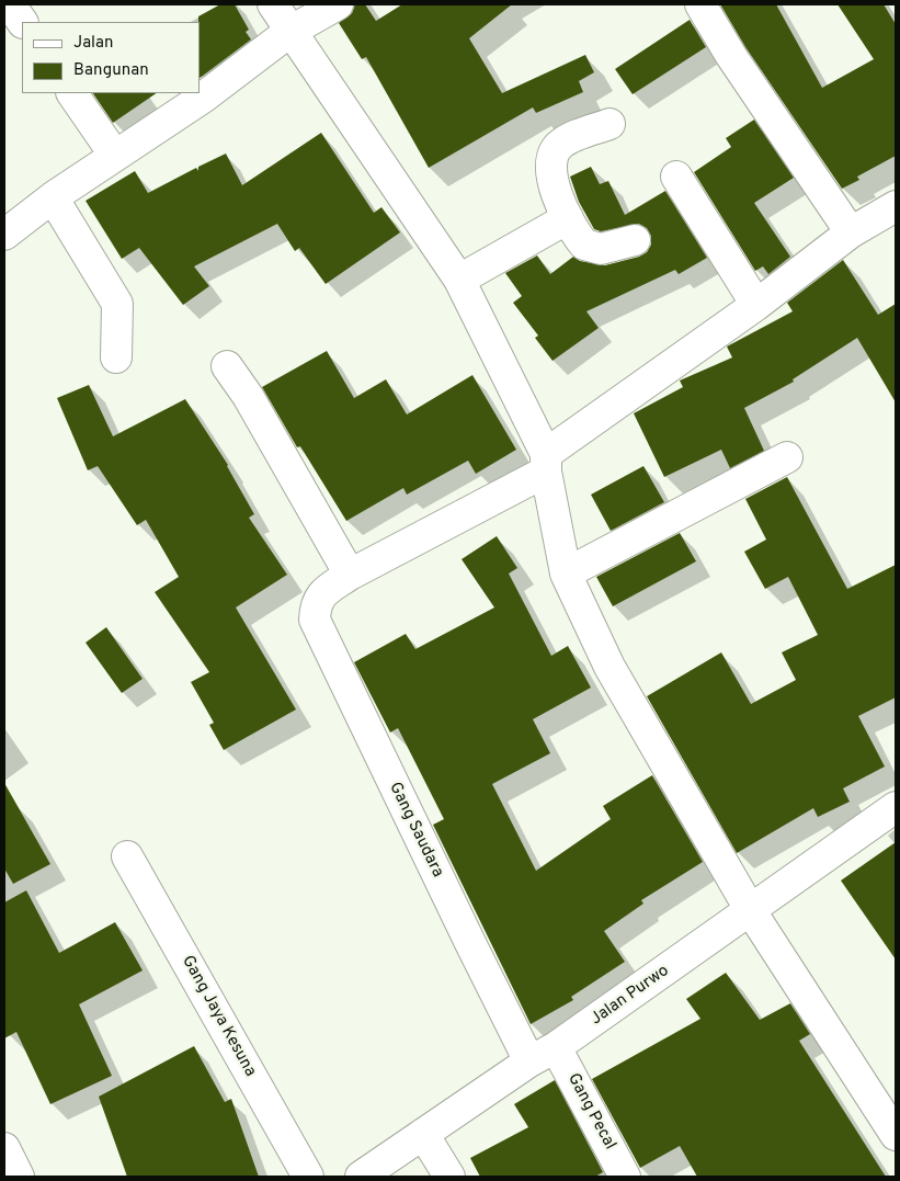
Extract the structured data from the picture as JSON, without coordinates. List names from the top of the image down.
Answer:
{
  "streets": {
    "street": [
      "Gang Saudara",
      "Jalan Purwo",
      "Gang Jaya Kesuna",
      "Gang Pecal"
    ]
  },
  "crossings": [
    ["Gang Saudara", "Jalan Purwo"],
    ["Jalan Purwo", "Gang Pecal"]
  ],
  "legend": ["Jalan", "Bangunan"]
}
